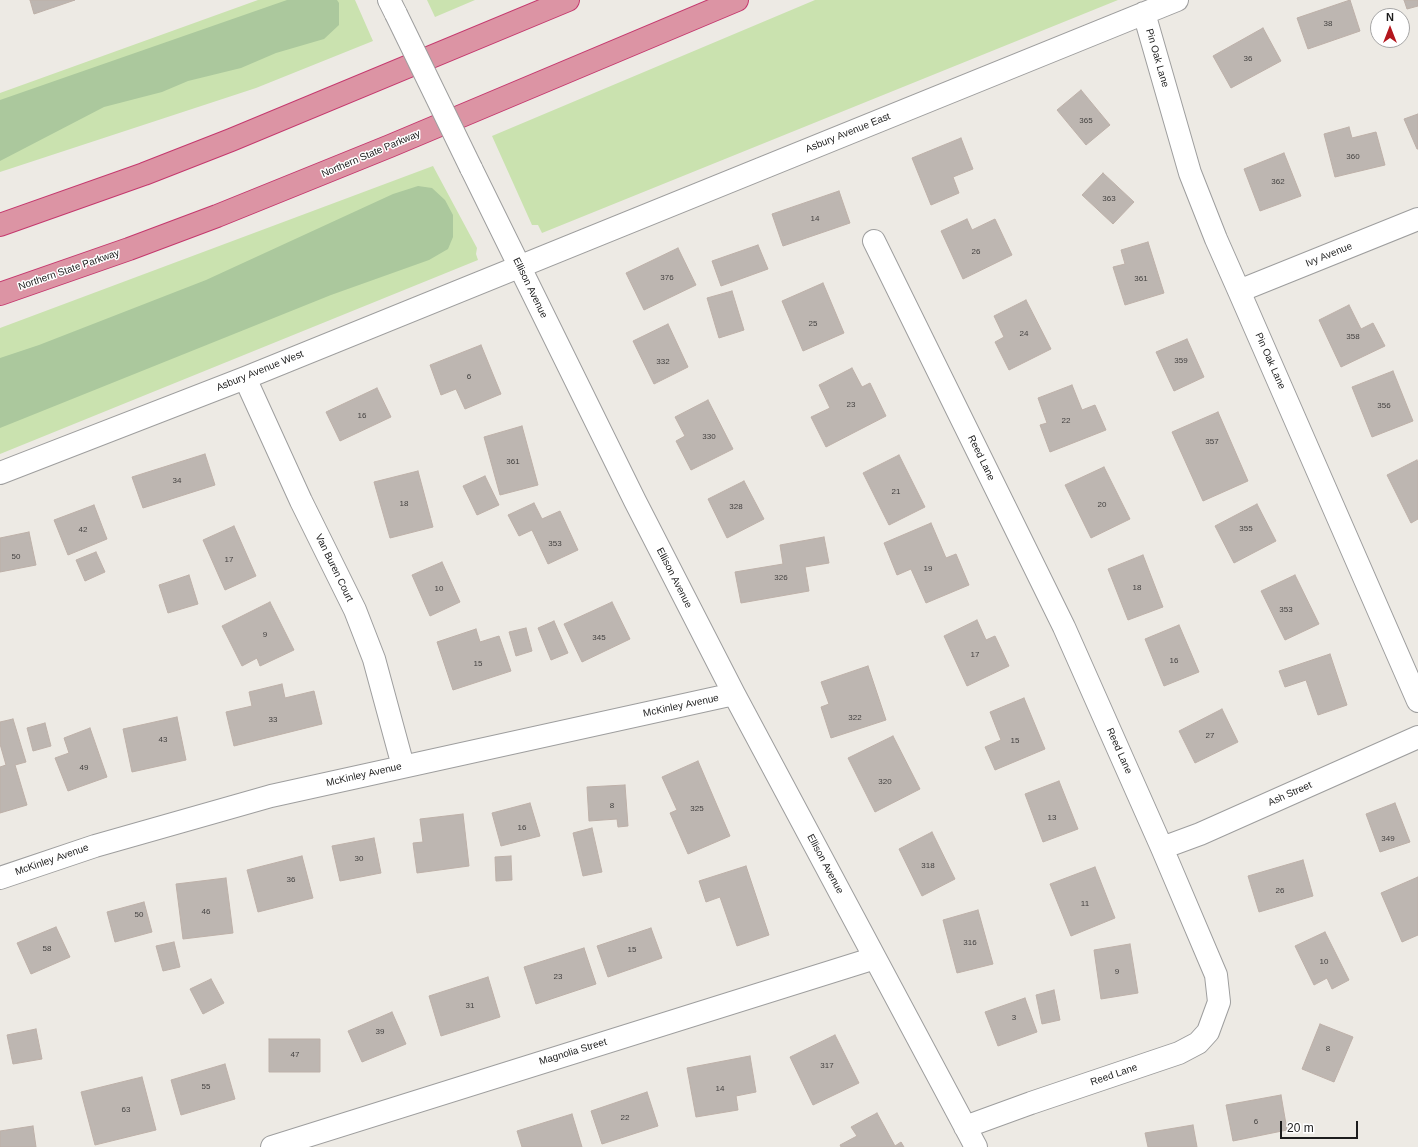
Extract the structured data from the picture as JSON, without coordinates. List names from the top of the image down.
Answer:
{
  "streets": {
    "highway": ["Northern State Parkway"],
    "street": [
      "Pin Oak Lane",
      "Asbury Avenue East",
      "Ivy Avenue",
      "Ellison Avenue",
      "Asbury Avenue West",
      "Reed Lane",
      "Van Buren Court",
      "McKinley Avenue",
      "Ash Street",
      "Magnolia Street"
    ]
  },
  "crossings": [
    ["Pin Oak Lane", "Asbury Avenue East"],
    ["Pin Oak Lane", "Ivy Avenue"],
    ["Asbury Avenue East", "Ellison Avenue"],
    ["Asbury Avenue East", "Asbury Avenue West"],
    ["Ellison Avenue", "Asbury Avenue West"],
    ["Ellison Avenue", "Reed Lane"],
    ["Ellison Avenue", "McKinley Avenue"],
    ["Ellison Avenue", "Magnolia Street"],
    ["Asbury Avenue West", "Van Buren Court"],
    ["Reed Lane", "Ash Street"],
    ["Van Buren Court", "McKinley Avenue"]
  ],
  "house_numbers": [
    "38",
    "36",
    "365",
    "360",
    "362",
    "363",
    "14",
    "26",
    "376",
    "361",
    "25",
    "24",
    "358",
    "359",
    "332",
    "6",
    "23",
    "356",
    "16",
    "22",
    "330",
    "357",
    "361",
    "34",
    "21",
    "18",
    "20",
    "328",
    "355",
    "42",
    "353",
    "50",
    "17",
    "19",
    "326",
    "18",
    "10",
    "353",
    "9",
    "345",
    "17",
    "16",
    "15",
    "322",
    "33",
    "27",
    "43",
    "15",
    "49",
    "320",
    "8",
    "325",
    "13",
    "16",
    "349",
    "30",
    "318",
    "36",
    "26",
    "11",
    "46",
    "50",
    "316",
    "58",
    "15",
    "10",
    "9",
    "23",
    "31",
    "3",
    "39",
    "8",
    "47",
    "317",
    "55",
    "14",
    "63",
    "22",
    "6"
  ],
  "scale_bar": "20 m",
  "north": "top"
}
